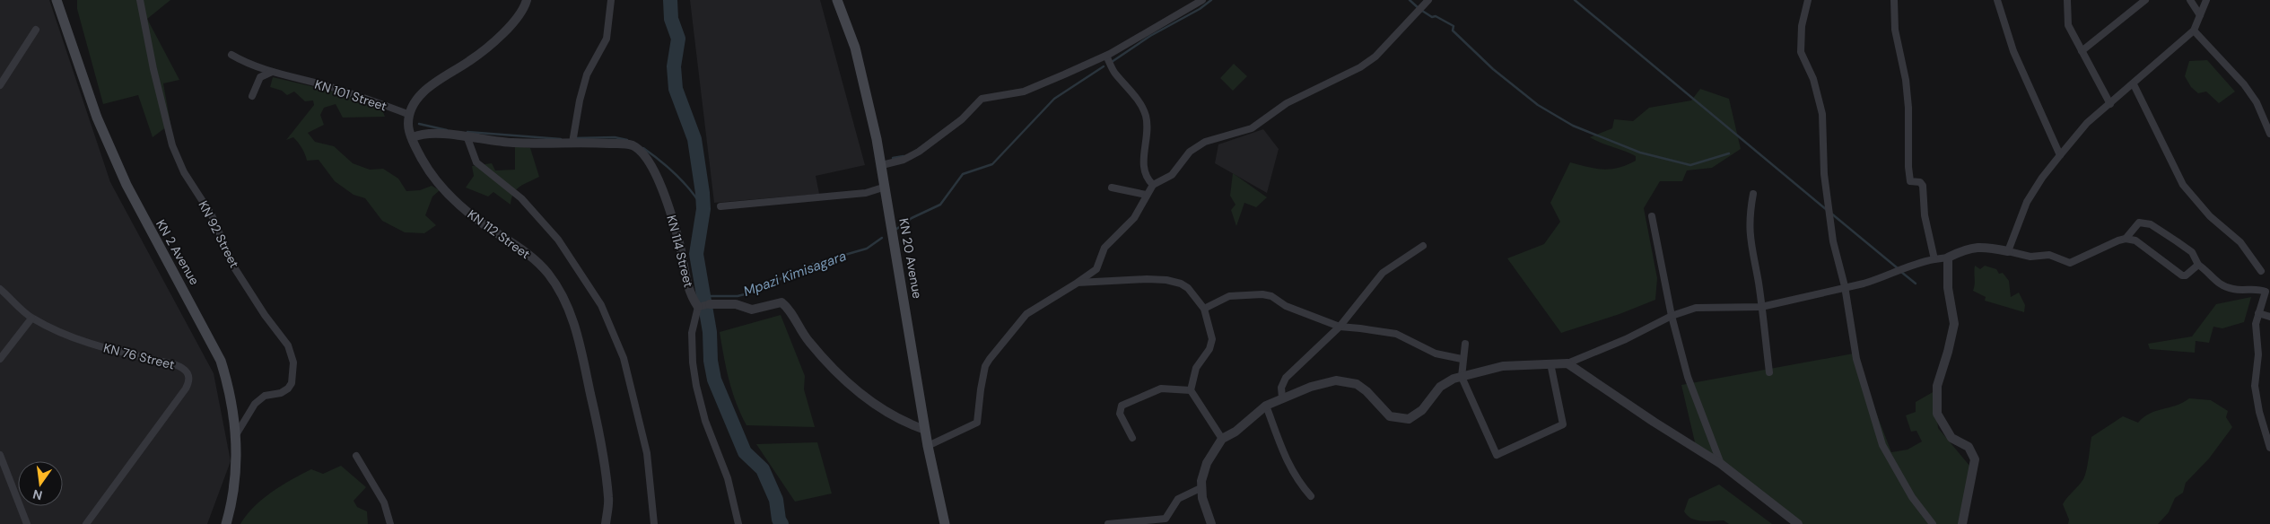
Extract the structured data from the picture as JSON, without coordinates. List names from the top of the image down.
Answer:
{
  "streets": {
    "main road": ["KN 2 Avenue", "KN 20 Avenue"],
    "street": [
      "KN 101 Street",
      "KN 92 Street",
      "KN 112 Street",
      "KN 114 Street",
      "KN 76 Street"
    ]
  },
  "crossings": [
    ["KN 101 Street", "KN 112 Street"],
    ["KN 92 Street", "KN 2 Avenue"],
    ["KN 112 Street", "KN 114 Street"]
  ],
  "water": ["Mpazi Kimisagara"],
  "north": "bottom"
}
